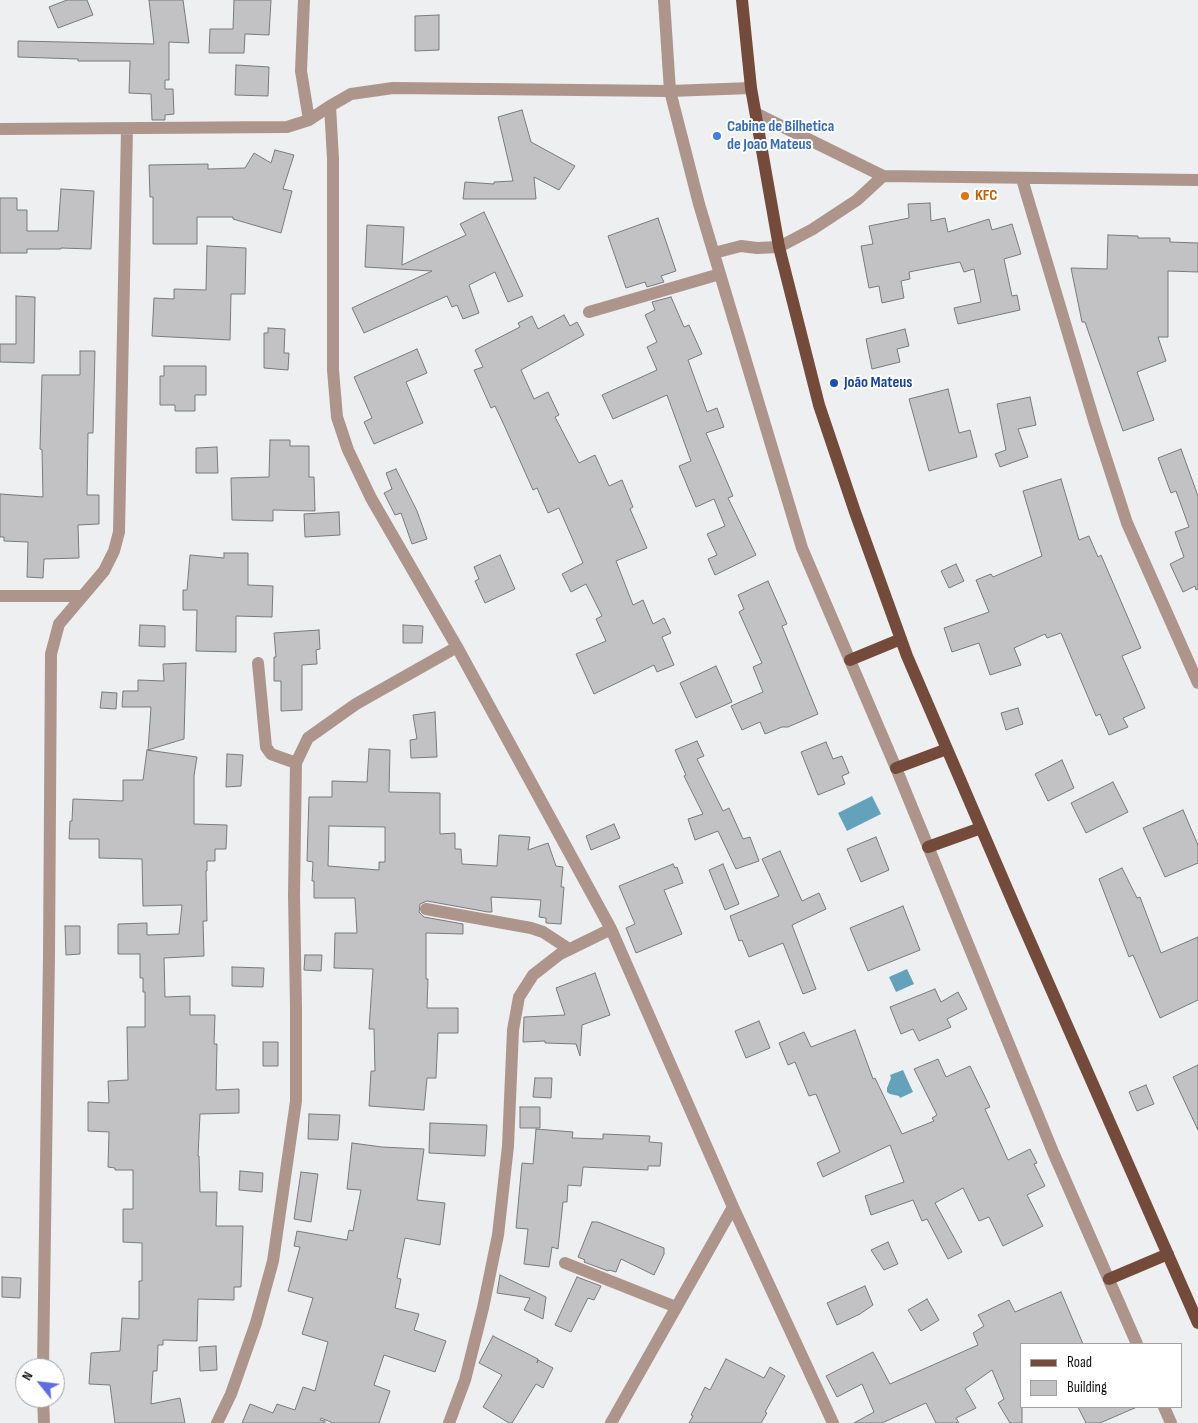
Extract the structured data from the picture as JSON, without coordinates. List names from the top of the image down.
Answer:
{
  "places": ["Cabine de Bilhetica de Joao Mateus", "KFC", "João Mateus"],
  "legend": ["Road", "Building"],
  "north": "top left"
}
